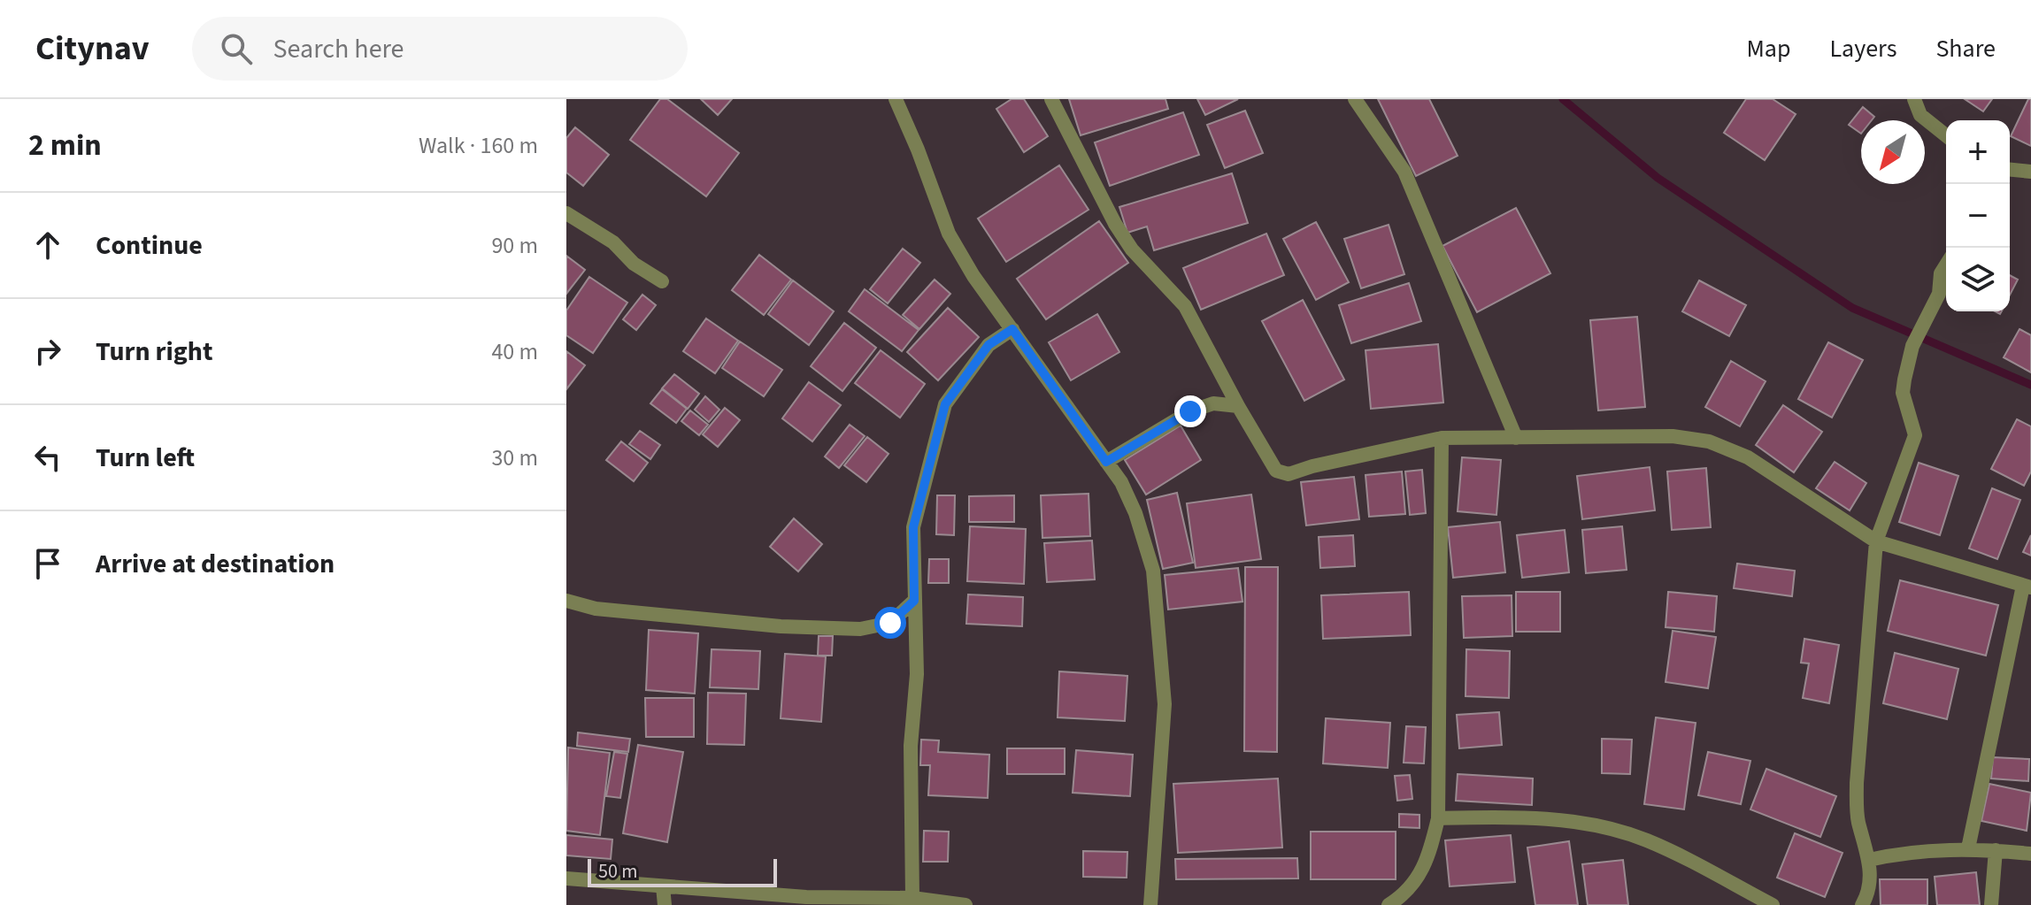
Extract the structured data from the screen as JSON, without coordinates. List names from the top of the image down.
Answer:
{
  "scale_bar": "50 m",
  "north": "bottom left",
  "page": {
    "header": "Citynav",
    "search": "Search here",
    "nav": ["Map", "Layers", "Share"],
    "heading": ["2 min", "Walk · 160 m"],
    "map_buttons": ["+", "−"],
    "list": [
      ["Continue", "90 m"],
      ["Turn right", "40 m"],
      ["Turn left", "30 m"],
      "Arrive at destination"
    ],
    "scale": "50 m"
  }
}
